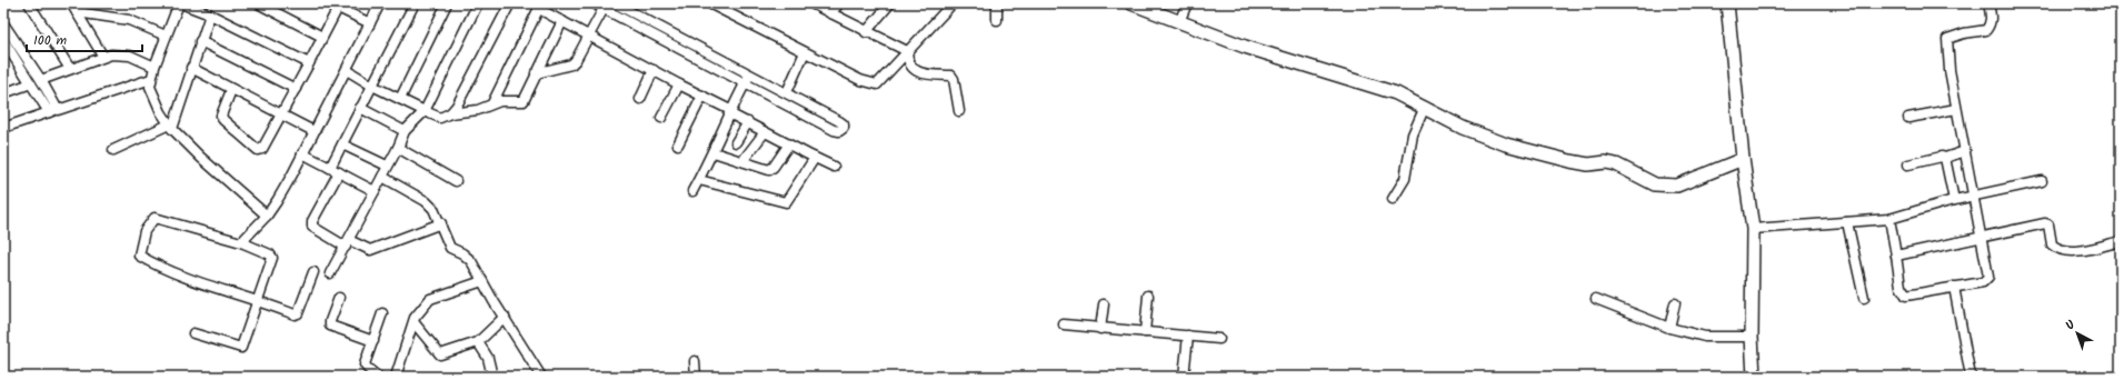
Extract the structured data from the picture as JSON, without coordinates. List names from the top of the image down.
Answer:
{
  "scale_bar": "100 m",
  "north": "top left"
}
